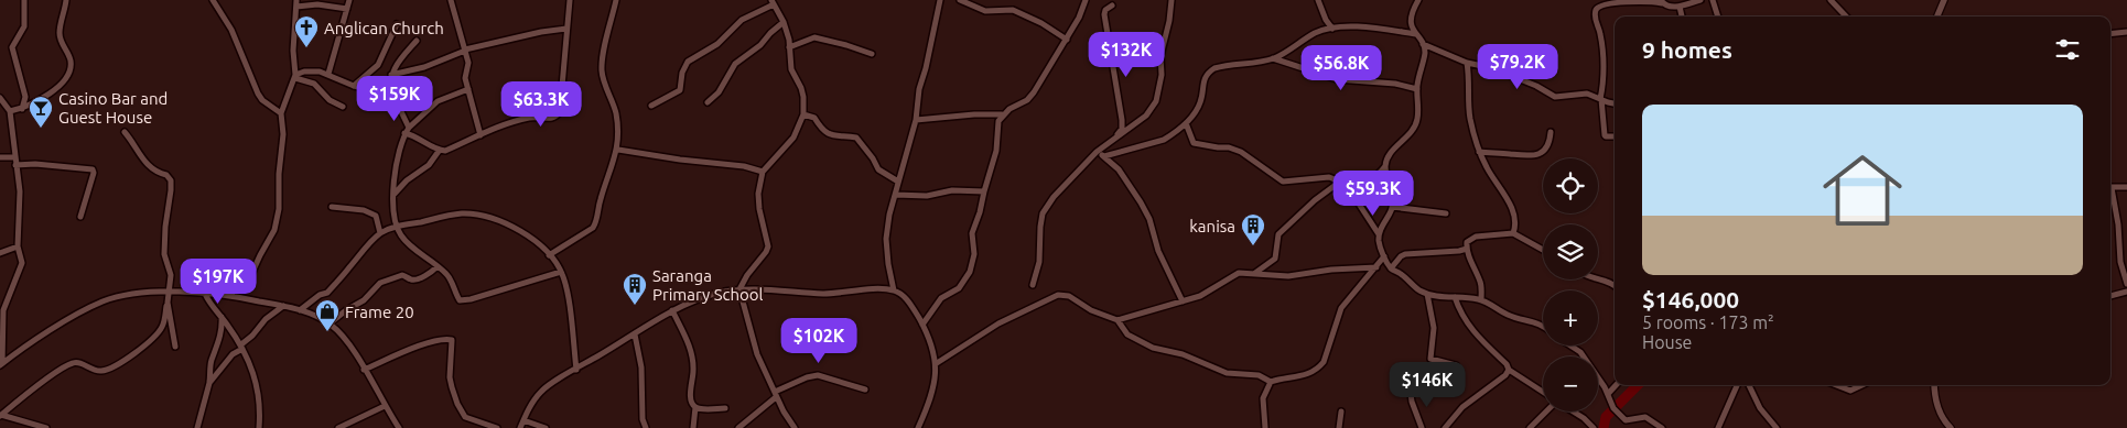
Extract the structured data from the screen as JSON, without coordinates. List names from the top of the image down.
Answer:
{
  "places": {
    "church": ["Anglican Church"],
    "bar": ["Casino Bar and Guest House"],
    "building": ["kanisa", "Saranga Primary School"],
    "shop": ["Frame 20"]
  },
  "page": {
    "heading": "9 homes",
    "price": [
      "$132K",
      "$79.2K",
      "$56.8K",
      "$159K",
      "$63.3K",
      "$59.3K",
      "$197K",
      "$102K",
      "$146K"
    ],
    "list": [
      {
        "name": "$146,000",
        "note": "5 rooms · 173 m² · House"
      }
    ],
    "map_buttons": ["+", "−"]
  }
}
